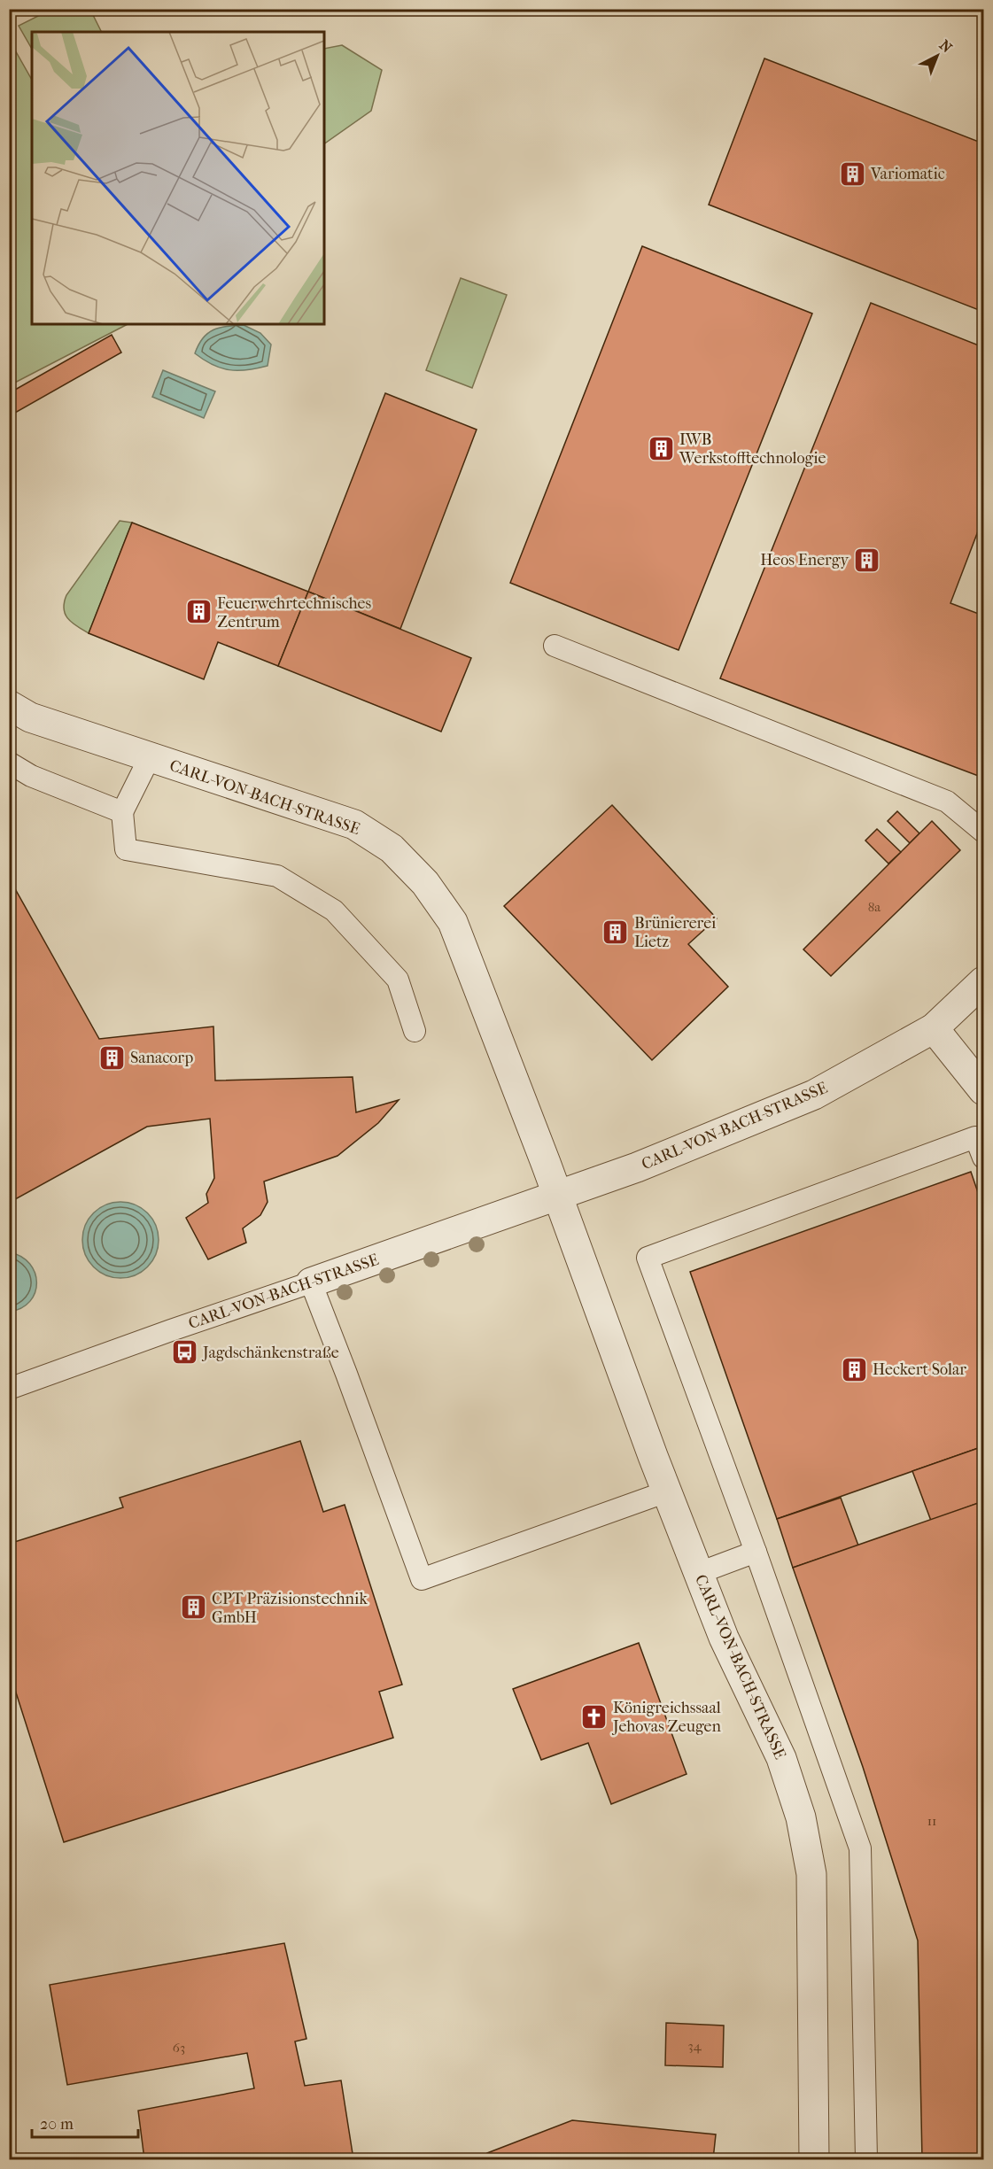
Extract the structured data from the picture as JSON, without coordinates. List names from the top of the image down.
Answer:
{
  "streets": {
    "street": ["CARL-VON-BACH-STRASSE"]
  },
  "places": {
    "building": [
      "Variomatic",
      "IWB Werkstofftechnologie",
      "Heos Energy",
      "Feuerwehrtechnisches Zentrum",
      "Brüniererei Lietz",
      "Sanacorp",
      "Heckert Solar",
      "CPT Präzisionstechnik GmbH"
    ],
    "bus stop": ["Jagdschänkenstraße"],
    "church": ["Königreichssaal Jehovas Zeugen"]
  },
  "house_numbers": [
    "8a",
    "11",
    "34",
    "63"
  ],
  "scale_bar": "20 m",
  "north": "top right"
}
